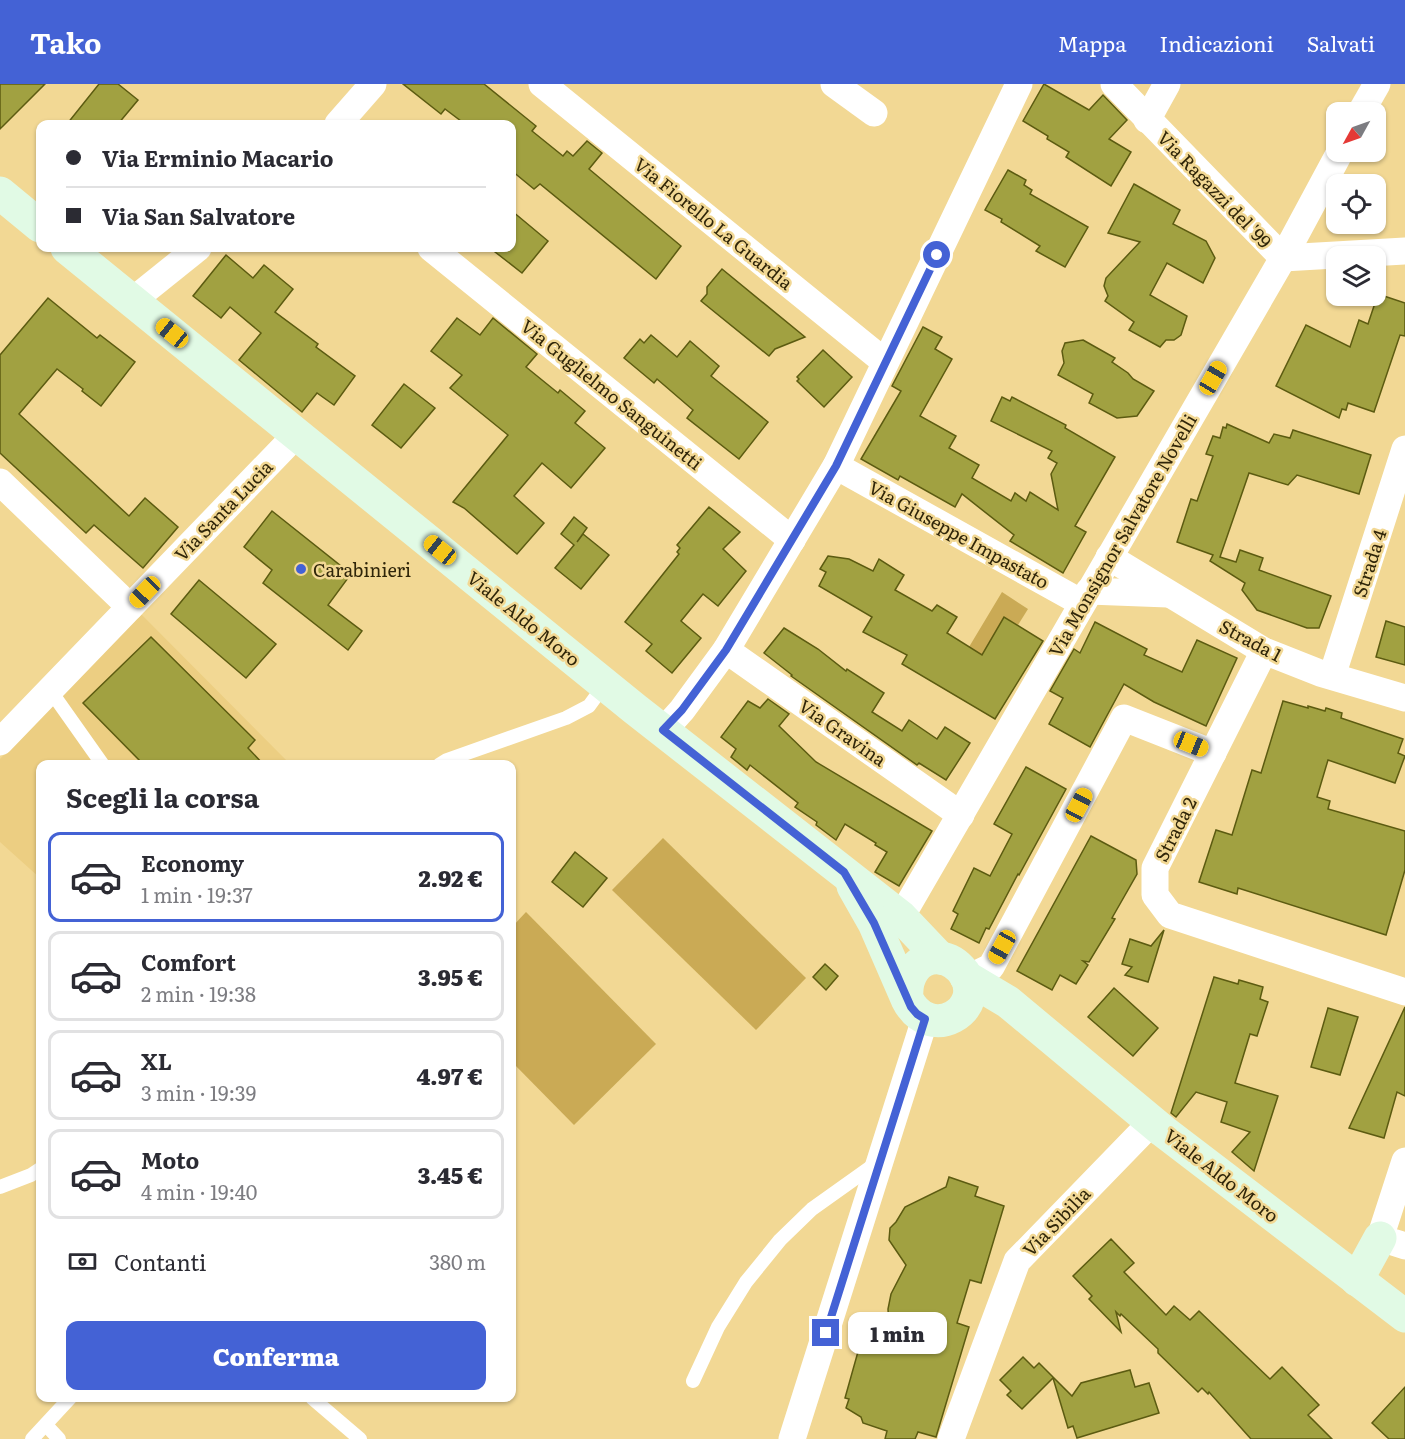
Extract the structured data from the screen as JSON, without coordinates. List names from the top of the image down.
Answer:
{
  "streets": {
    "main road": ["Viale Aldo Moro"],
    "street": [
      "Via Ragazzi del '99",
      "Via Fiorello La Guardia",
      "Via Guglielmo Sanguinetti",
      "Via Santa Lucia",
      "Via Giuseppe Impastato",
      "Via Monsignor Salvatore Novelli",
      "Strada 4",
      "Strada 1",
      "Via Gravina",
      "Strada 2",
      "Via Sibilia"
    ]
  },
  "crossings": [
    ["Via Ragazzi del '99", "Via Monsignor Salvatore Novelli"],
    ["Via Santa Lucia", "Viale Aldo Moro"],
    ["Via Giuseppe Impastato", "Via Monsignor Salvatore Novelli"],
    ["Via Monsignor Salvatore Novelli", "Viale Aldo Moro"],
    ["Via Monsignor Salvatore Novelli", "Strada 1"],
    ["Via Monsignor Salvatore Novelli", "Via Gravina"],
    ["Strada 4", "Strada 1"],
    ["Viale Aldo Moro", "Via Sibilia"],
    ["Strada 1", "Strada 2"]
  ],
  "places": ["Carabinieri"],
  "north": "bottom left",
  "page": {
    "header": "Tako",
    "nav": ["Mappa", "Indicazioni", "Salvati"],
    "banner": ["Via Erminio Macario", "Via San Salvatore"],
    "heading": "Scegli la corsa",
    "list": [
      {
        "name": "Economy",
        "note": "1 min · 19:37",
        "value": "2.92 €"
      },
      {
        "name": "Comfort",
        "note": "2 min · 19:38",
        "value": "3.95 €"
      },
      {
        "name": "XL",
        "note": "3 min · 19:39",
        "value": "4.97 €"
      },
      {
        "name": "Moto",
        "note": "4 min · 19:40",
        "value": "3.45 €"
      }
    ],
    "pay": ["Contanti", "380 m"],
    "buttons": "Conferma",
    "bubble": "1 min"
  }
}
